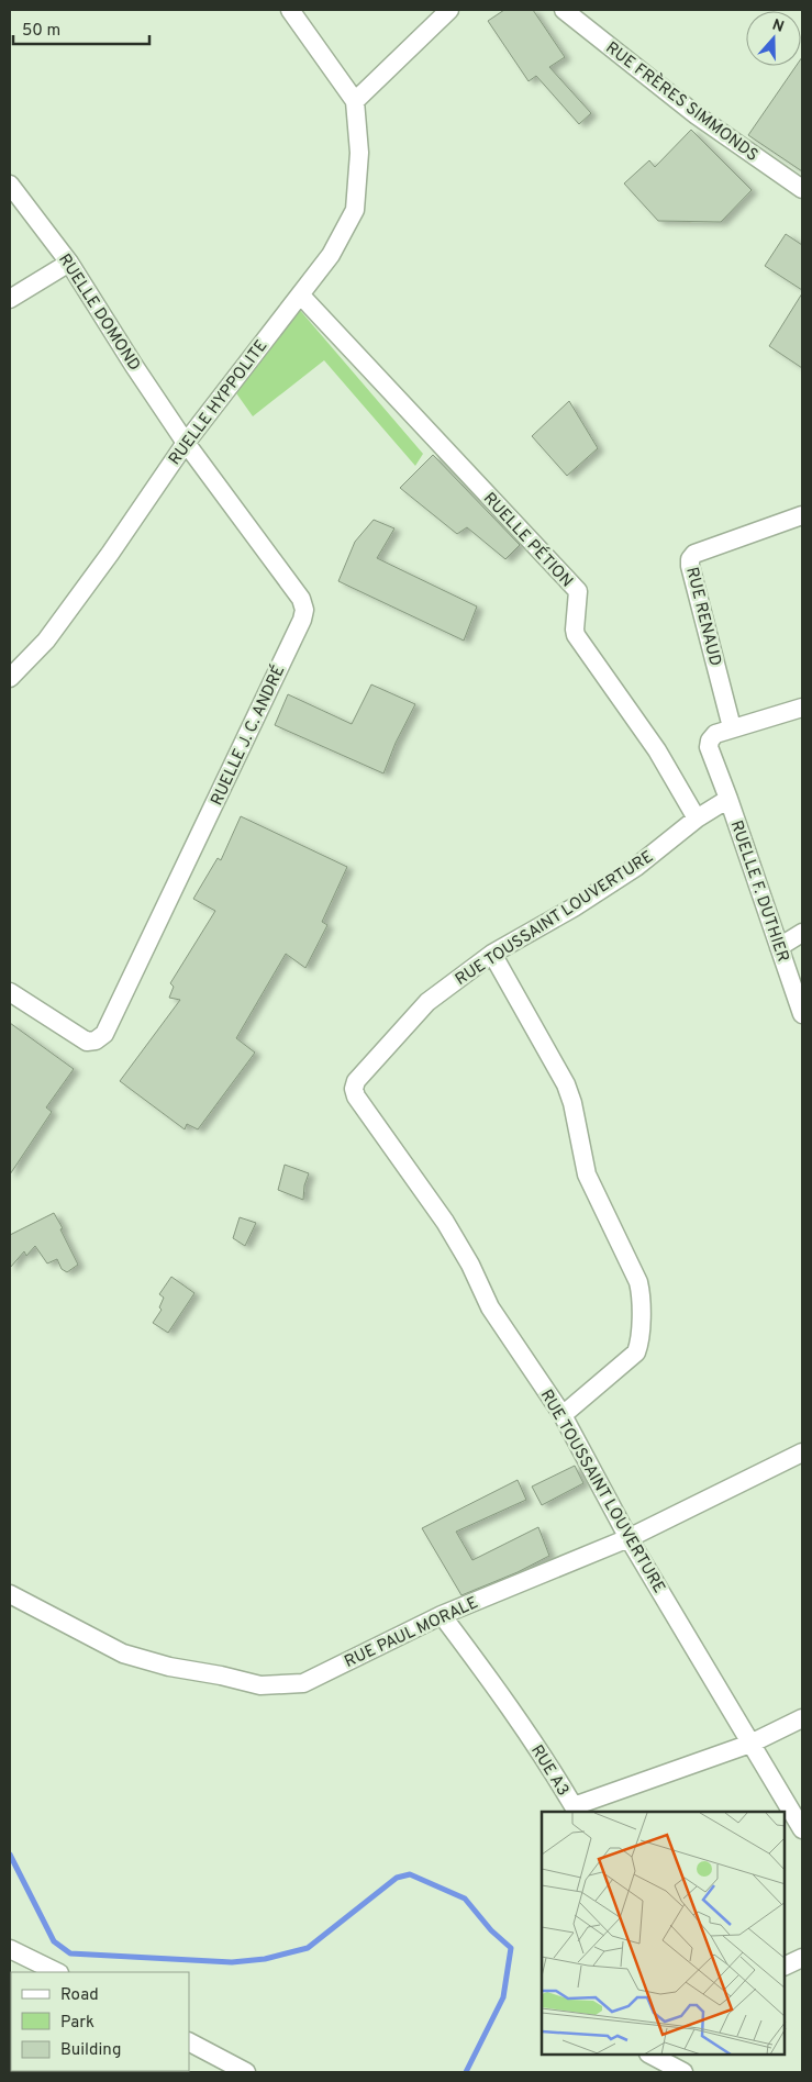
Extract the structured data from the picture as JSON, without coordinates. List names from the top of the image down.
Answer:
{
  "streets": {
    "street": [
      "RUE FRÈRES SIMMONDS",
      "RUELLE DOMOND",
      "RUELLE HYPPOLITE",
      "RUELLE PÉTION",
      "RUE RENAUD",
      "RUELLE J. C. ANDRÉ",
      "RUELLE F. DUTHIER",
      "RUE TOUSSAINT LOUVERTURE",
      "RUE PAUL MORALE",
      "RUE A3"
    ]
  },
  "crossings": [
    ["RUELLE DOMOND", "RUELLE HYPPOLITE"],
    ["RUELLE DOMOND", "RUELLE J. C. ANDRÉ"],
    ["RUELLE HYPPOLITE", "RUELLE PÉTION"],
    ["RUELLE HYPPOLITE", "RUELLE J. C. ANDRÉ"],
    ["RUELLE PÉTION", "RUE TOUSSAINT LOUVERTURE"],
    ["RUE RENAUD", "RUELLE F. DUTHIER"],
    ["RUELLE F. DUTHIER", "RUE TOUSSAINT LOUVERTURE"],
    ["RUE TOUSSAINT LOUVERTURE", "RUE PAUL MORALE"],
    ["RUE TOUSSAINT LOUVERTURE", "RUE A3"],
    ["RUE PAUL MORALE", "RUE A3"]
  ],
  "legend": ["Road", "Park", "Building"],
  "scale_bar": "50 m",
  "north": "top"
}
